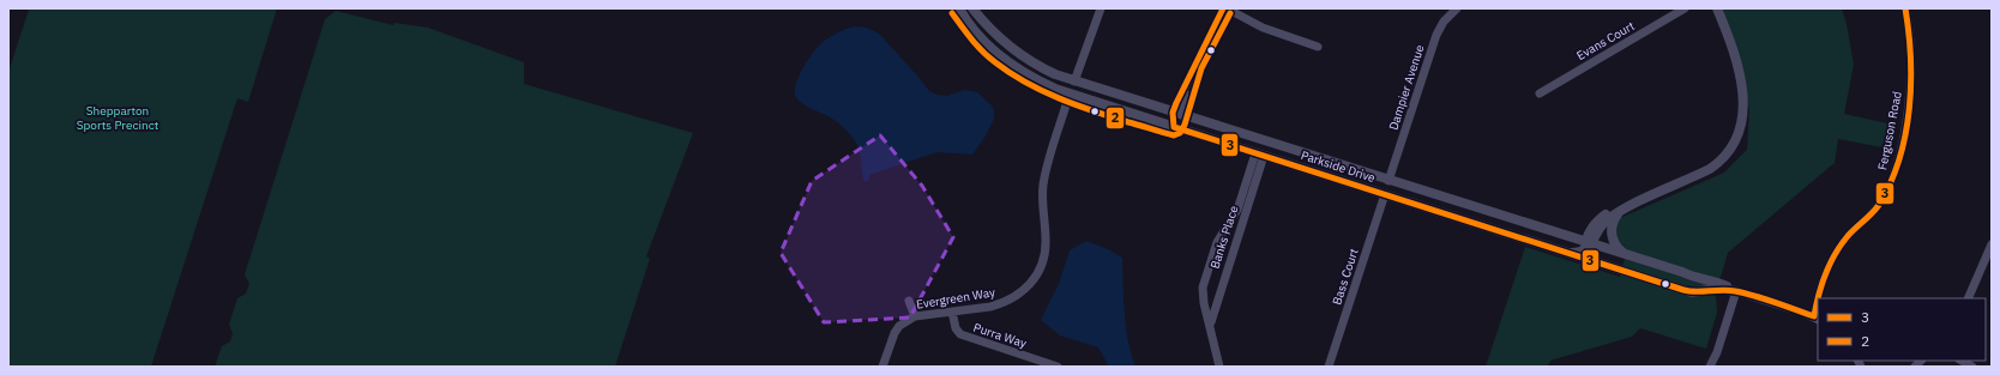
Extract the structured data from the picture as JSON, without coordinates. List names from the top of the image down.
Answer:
{
  "streets": {
    "street": [
      "Evans Court",
      "Dampier Avenue",
      "Ferguson Road",
      "Parkside Drive",
      "Banks Place",
      "Bass Court",
      "Evergreen Way",
      "Purra Way"
    ]
  },
  "crossings": [
    ["Dampier Avenue", "Parkside Drive"],
    ["Ferguson Road", "Parkside Drive"],
    ["Parkside Drive", "Banks Place"],
    ["Parkside Drive", "Bass Court"],
    ["Parkside Drive", "Evergreen Way"],
    ["Evergreen Way", "Purra Way"]
  ],
  "parks": ["Shepparton Sports Precinct"],
  "lines": ["transit line 3", "transit line 2"],
  "legend": ["3", "2"]
}
